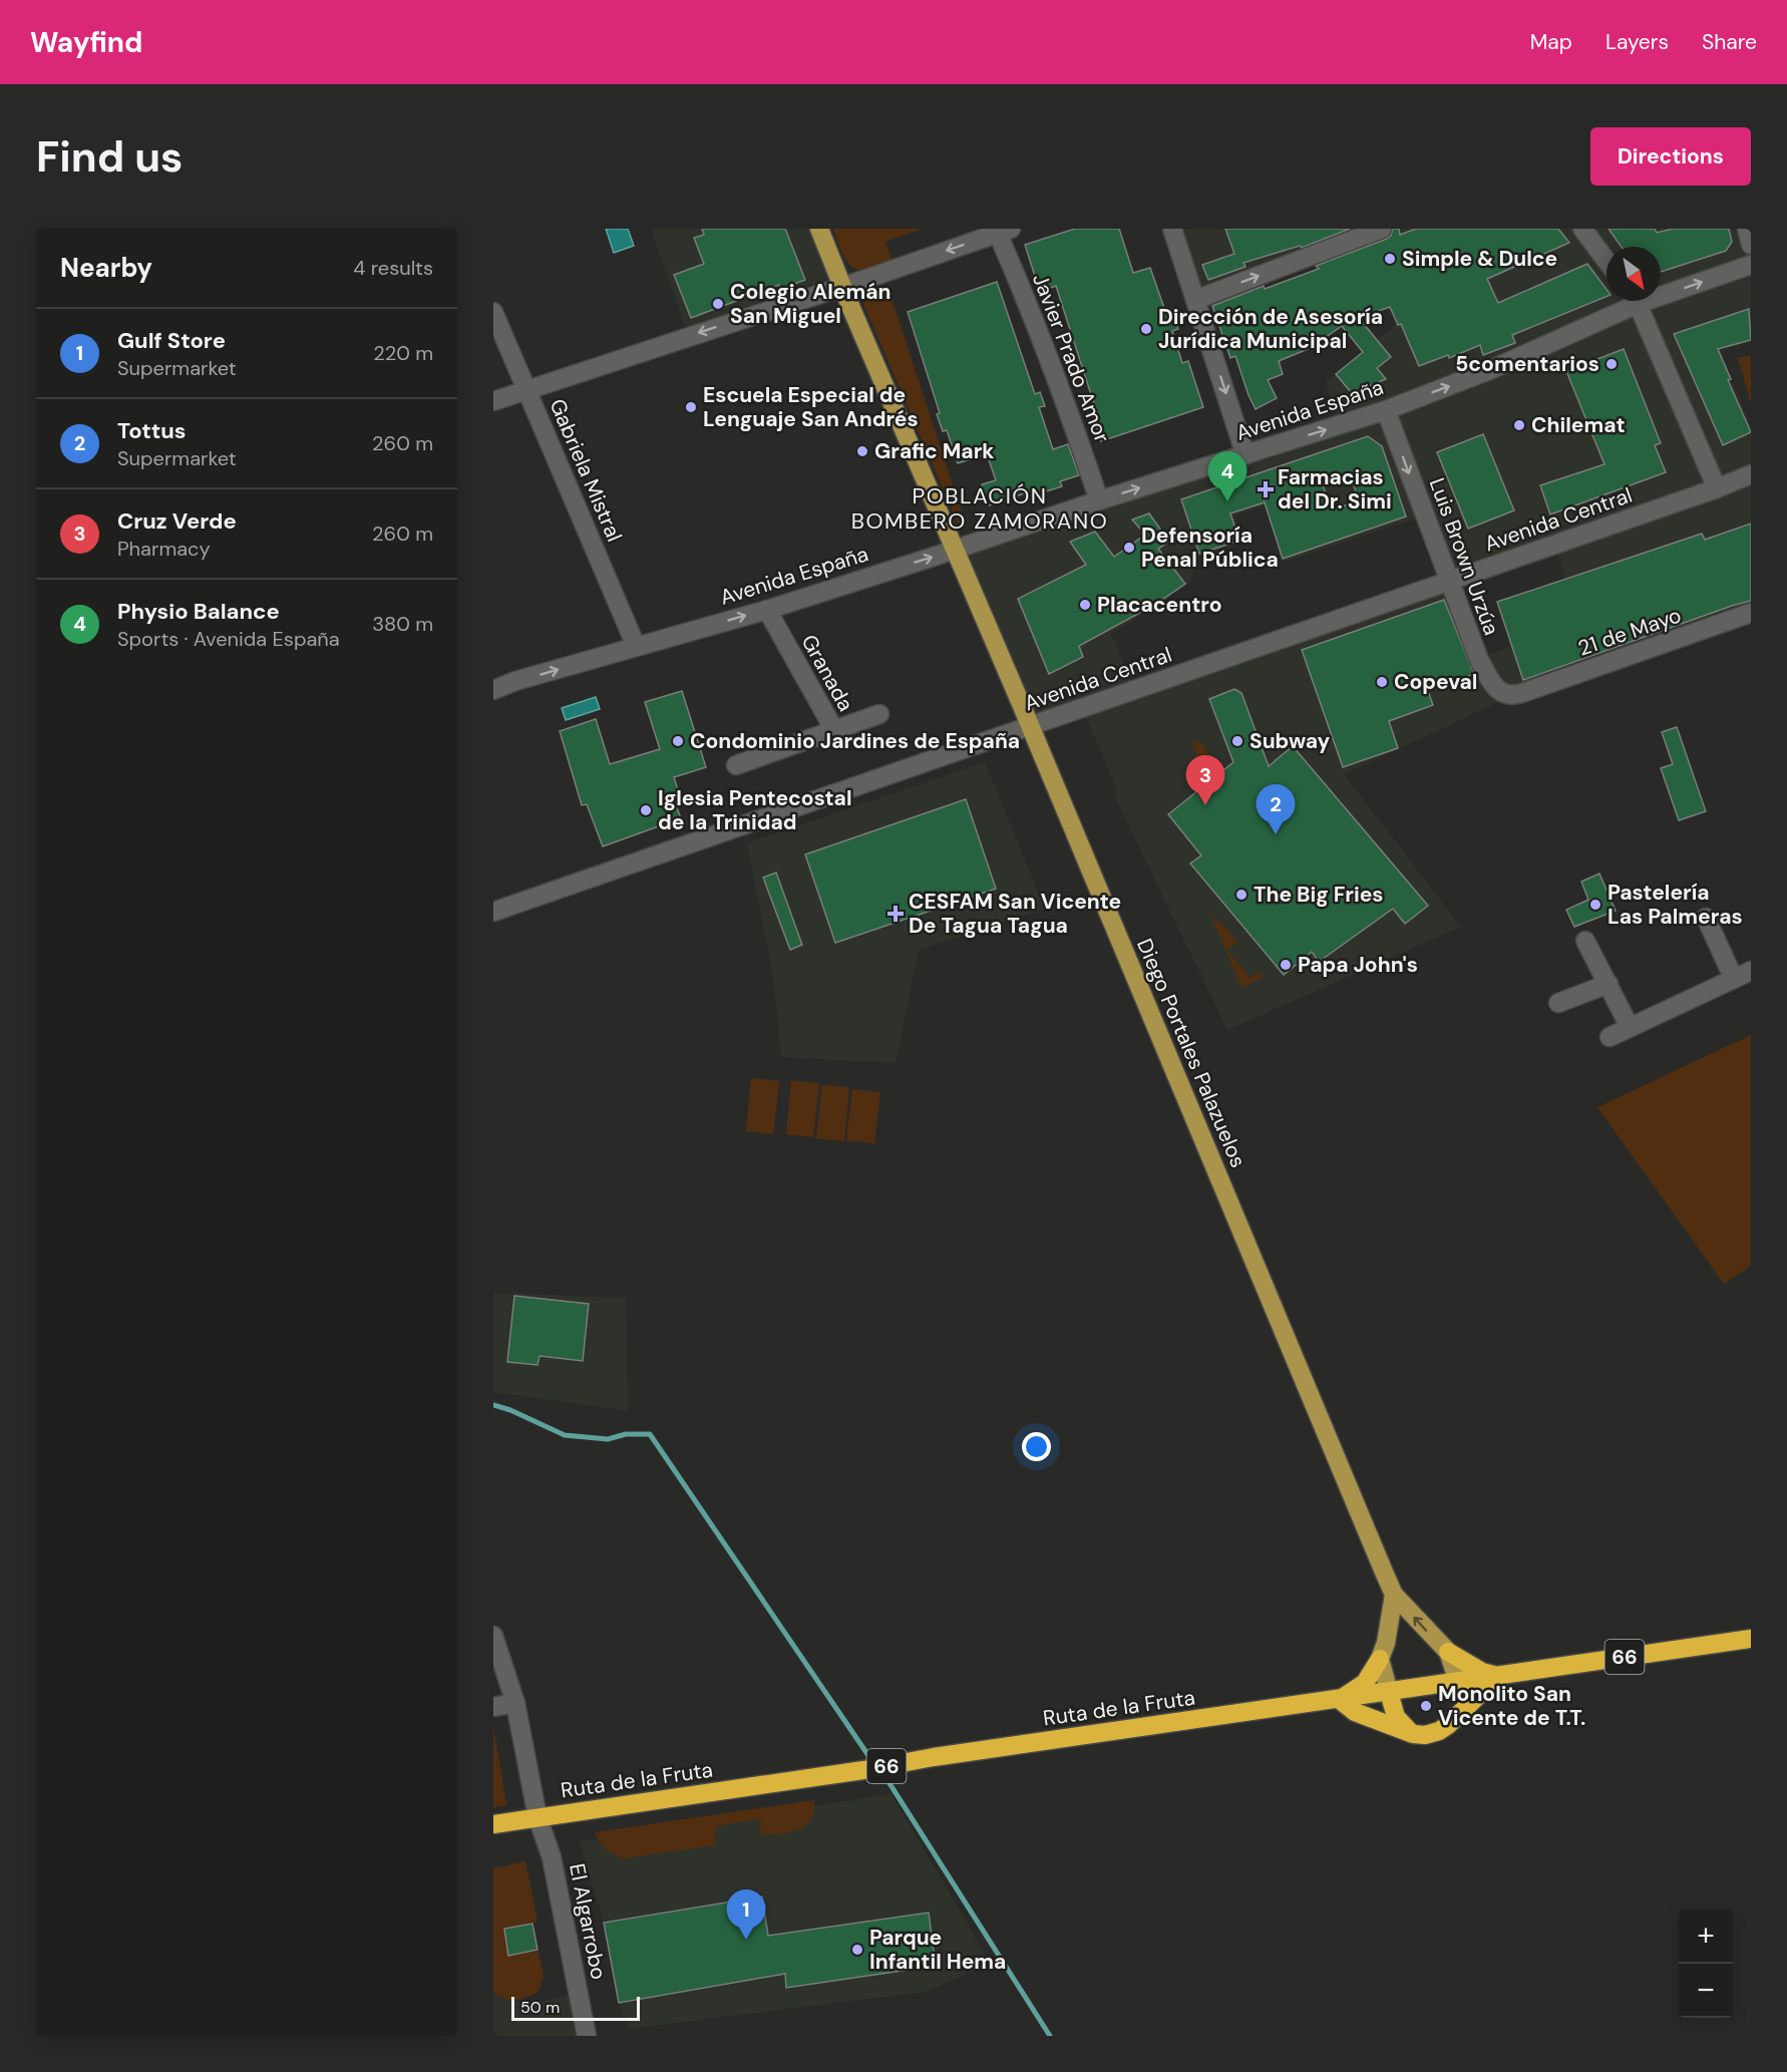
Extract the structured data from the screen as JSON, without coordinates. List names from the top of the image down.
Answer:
{
  "streets": {
    "highway": ["66", "Ruta de la Fruta"],
    "main road": ["Diego Portales Palazuelos"],
    "street": [
      "Javier Prado Amor",
      "Avenida España",
      "Gabriela Mistral",
      "Avenida Central",
      "Luis Brown Urzúa",
      "21 de Mayo",
      "Granada",
      "El Algarrobo"
    ]
  },
  "crossings": [
    ["Javier Prado Amor", "Avenida España"],
    ["Avenida España", "Gabriela Mistral"],
    ["Avenida España", "Luis Brown Urzúa"],
    ["Avenida España", "Granada"],
    ["Avenida España", "Diego Portales Palazuelos"],
    ["Avenida Central", "Luis Brown Urzúa"],
    ["Avenida Central", "Diego Portales Palazuelos"],
    ["Luis Brown Urzúa", "21 de Mayo"],
    ["Ruta de la Fruta", "El Algarrobo"]
  ],
  "one_way": ["Avenida España", "Luis Brown Urzúa"],
  "districts": ["POBLACIÓN BOMBERO ZAMORANO"],
  "places": {
    "other": [
      "Simple & Dulce",
      "Colegio Alemán San Miguel",
      "Dirección de Asesoría Jurídica Municipal",
      "5comentarios",
      "Escuela Especial de Lenguaje San Andrés",
      "Chilemat",
      "Grafic Mark",
      "Defensoría Penal Pública",
      "Placacentro",
      "Copeval",
      "Condominio Jardines de España",
      "Subway",
      "Iglesia Pentecostal de la Trinidad",
      "The Big Fries",
      "Pastelería Las Palmeras",
      "Papa John's",
      "Monolito San Vicente de T.T.",
      "Parque Infantil Hema"
    ],
    "health": ["Farmacias del Dr. Simi", "CESFAM San Vicente De Tagua Tagua"]
  },
  "scale_bar": "50 m",
  "north": "bottom right",
  "page": {
    "header": "Wayfind",
    "nav": ["Map", "Layers", "Share"],
    "buttons": "Directions",
    "title": "Find us",
    "heading": ["Nearby", "4 results"],
    "list": [
      {
        "mark": "1",
        "name": "Gulf Store",
        "note": "Supermarket",
        "value": "220 m"
      },
      {
        "mark": "2",
        "name": "Tottus",
        "note": "Supermarket",
        "value": "260 m"
      },
      {
        "mark": "3",
        "name": "Cruz Verde",
        "note": "Pharmacy",
        "value": "260 m"
      },
      {
        "mark": "4",
        "name": "Physio Balance",
        "note": "Sports · Avenida España",
        "value": "380 m"
      }
    ],
    "pins": [
      "4",
      "3",
      "2",
      "1"
    ],
    "map_buttons": ["+", "−"],
    "scale": "50 m"
  }
}
